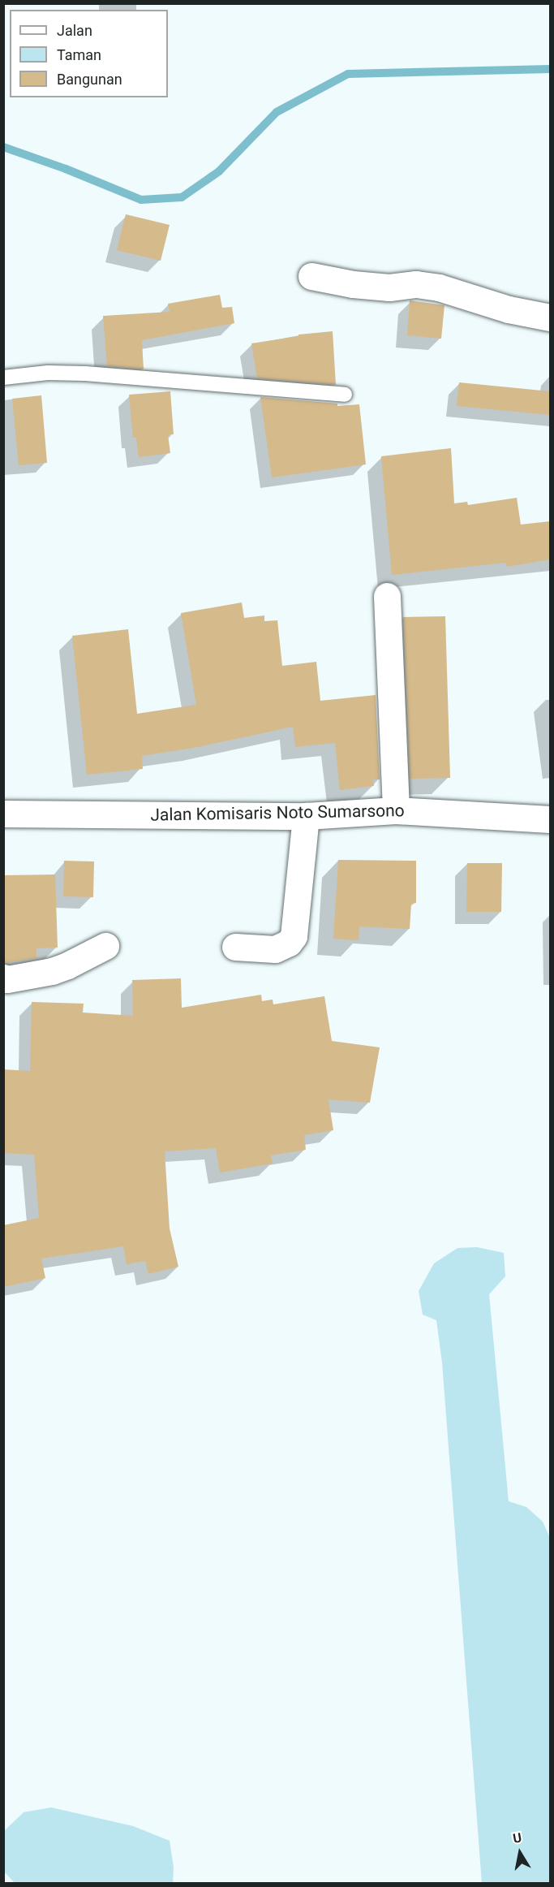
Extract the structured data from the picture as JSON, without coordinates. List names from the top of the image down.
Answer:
{
  "streets": {
    "street": ["Jalan Komisaris Noto Sumarsono"]
  },
  "legend": ["Jalan", "Taman", "Bangunan"],
  "north": "top"
}
